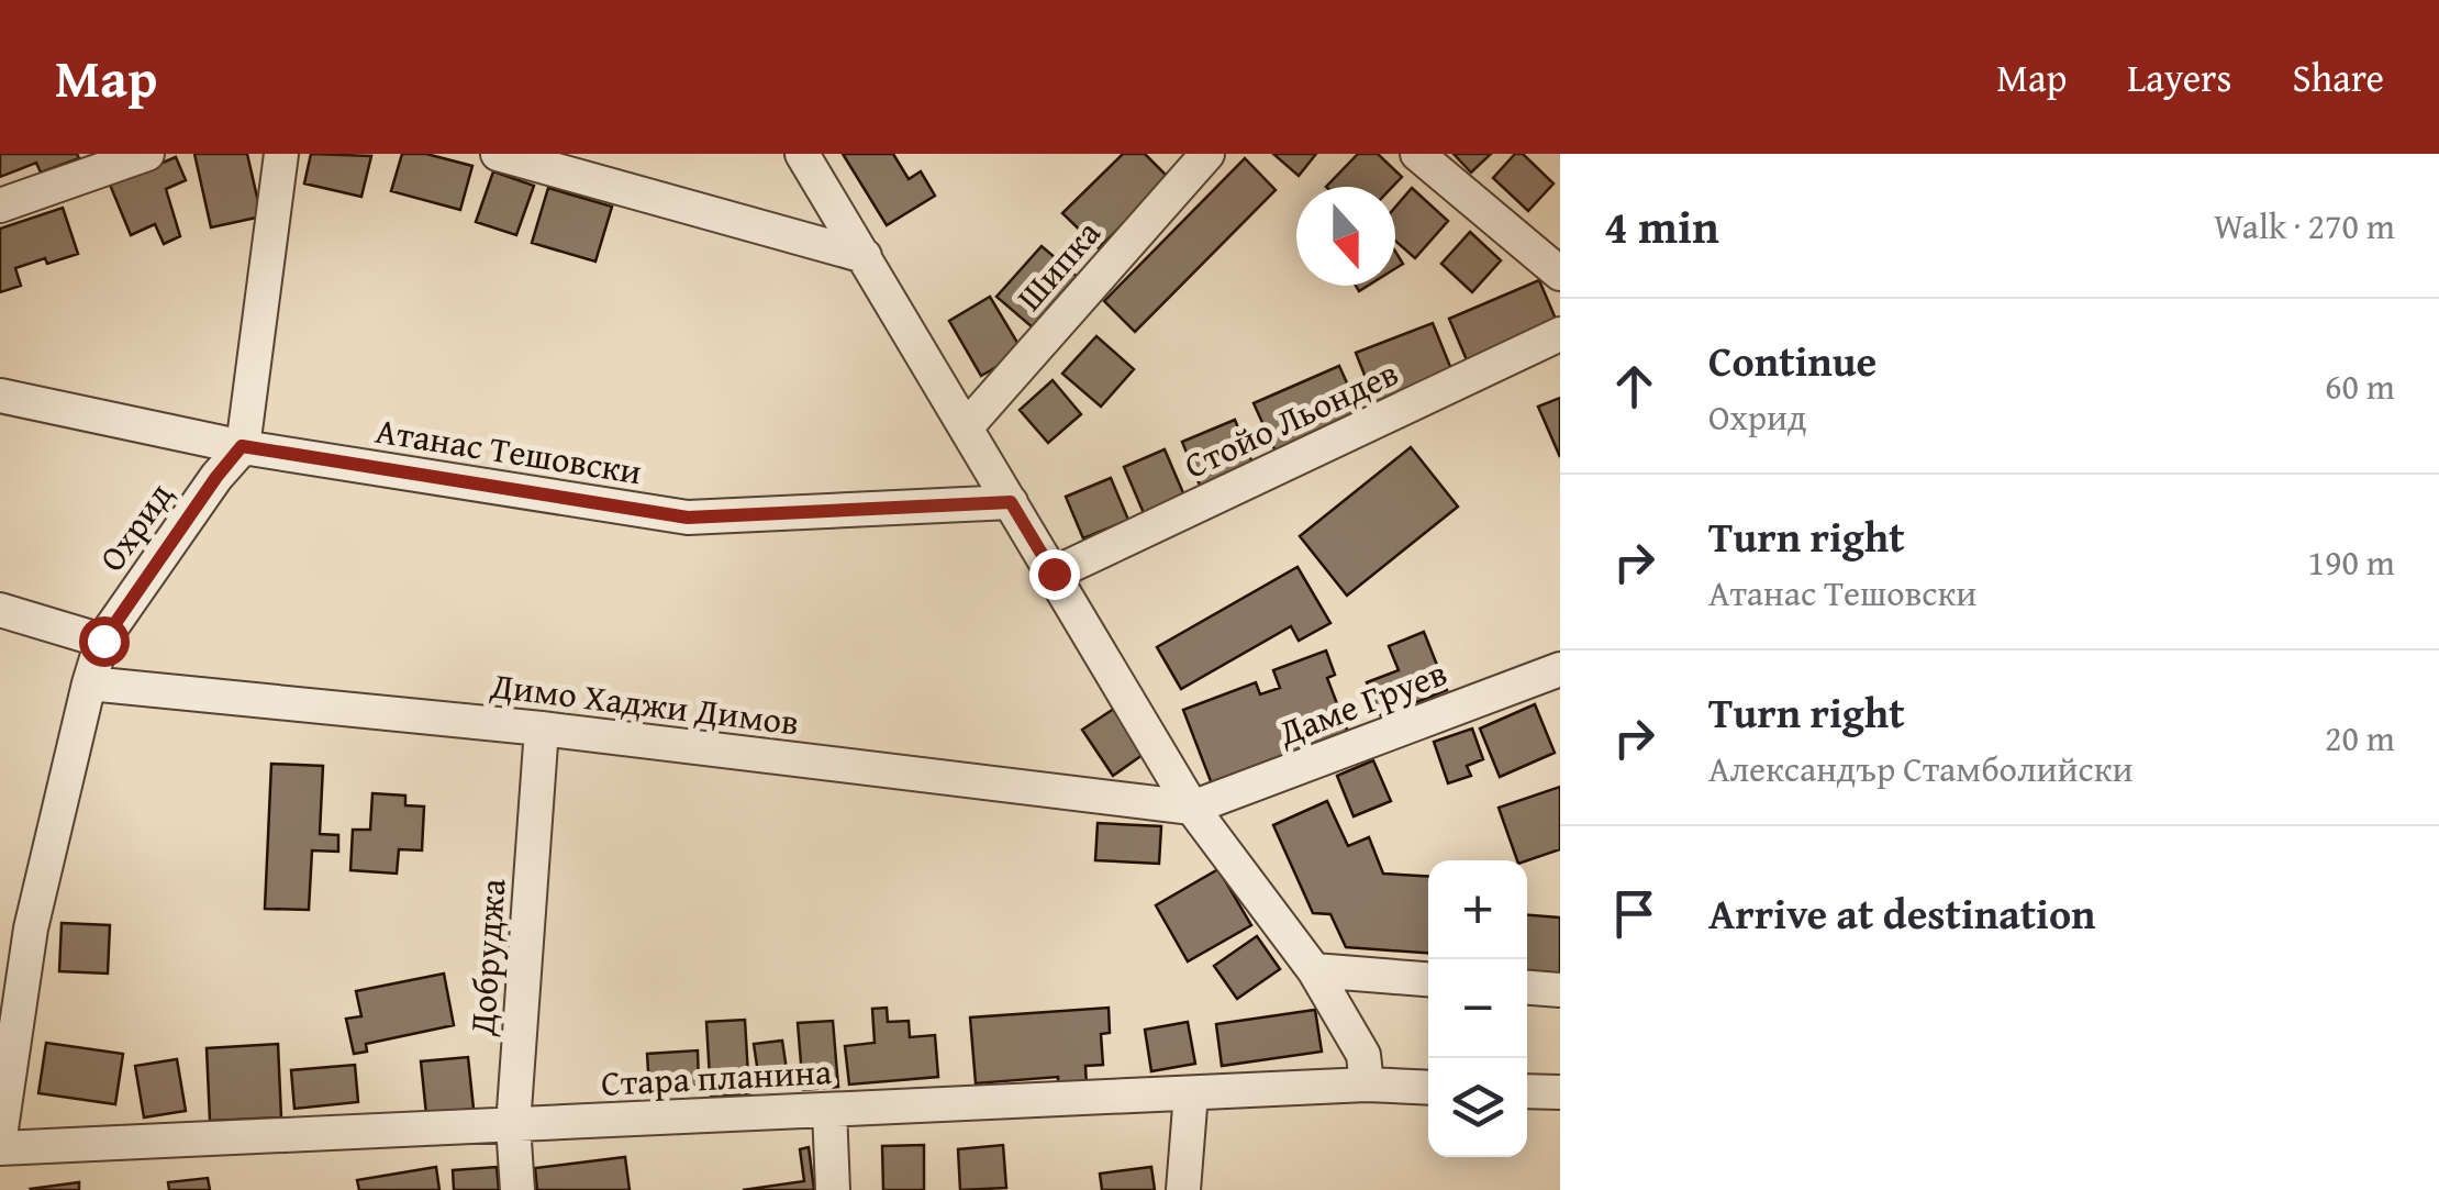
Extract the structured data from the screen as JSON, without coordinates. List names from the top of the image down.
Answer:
{
  "streets": {
    "street": [
      "Шипка",
      "Стойо Льондев",
      "Атанас Тешовски",
      "Охрид",
      "Даме Груев",
      "Димо Хаджи Димов",
      "Добруджа",
      "Стара планина"
    ]
  },
  "crossings": [
    ["Атанас Тешовски", "Охрид"],
    ["Охрид", "Димо Хаджи Димов"],
    ["Даме Груев", "Димо Хаджи Димов"],
    ["Димо Хаджи Димов", "Добруджа"],
    ["Добруджа", "Стара планина"]
  ],
  "north": "bottom",
  "page": {
    "header": "Map",
    "nav": ["Map", "Layers", "Share"],
    "heading": ["4 min", "Walk · 270 m"],
    "list": [
      ["Continue", "Охрид", "60 m"],
      ["Turn right", "Атанас Тешовски", "190 m"],
      ["Turn right", "Александър Стамболийски", "20 m"],
      "Arrive at destination"
    ],
    "map_buttons": ["+", "−"]
  }
}
